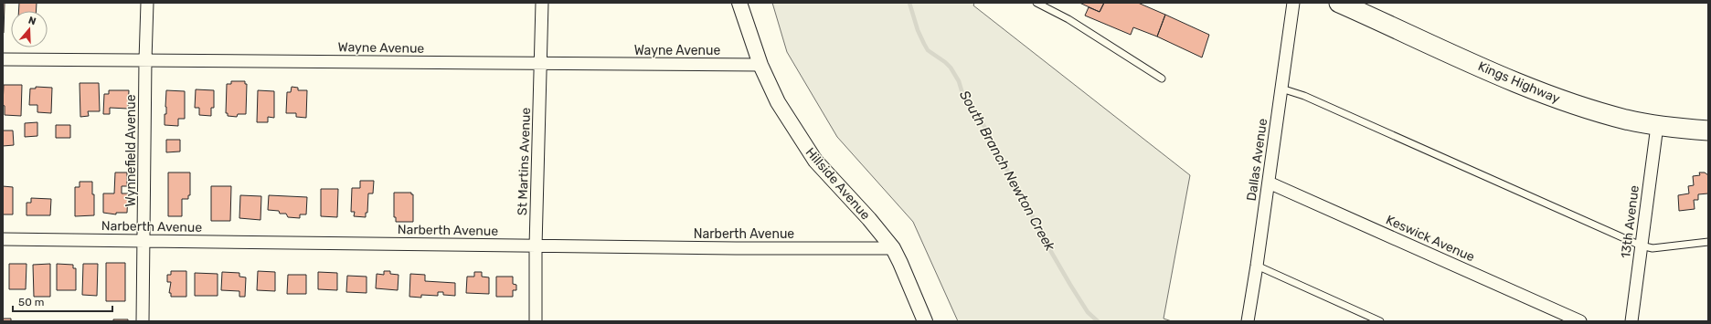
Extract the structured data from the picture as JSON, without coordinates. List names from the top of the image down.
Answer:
{
  "streets": {
    "main road": ["Kings Highway"],
    "street": [
      "Wayne Avenue",
      "Wynnefield Avenue",
      "Dallas Avenue",
      "St Martins Avenue",
      "Hillside Avenue",
      "13th Avenue",
      "Narberth Avenue",
      "Keswick Avenue"
    ]
  },
  "crossings": [
    ["Wayne Avenue", "Wynnefield Avenue"],
    ["Wayne Avenue", "St Martins Avenue"],
    ["Wayne Avenue", "Hillside Avenue"],
    ["Kings Highway", "13th Avenue"],
    ["Wynnefield Avenue", "Narberth Avenue"],
    ["Dallas Avenue", "Keswick Avenue"],
    ["St Martins Avenue", "Narberth Avenue"],
    ["Hillside Avenue", "Narberth Avenue"]
  ],
  "water": ["South Branch Newton Creek"],
  "scale_bar": "50 m",
  "north": "top"
}
